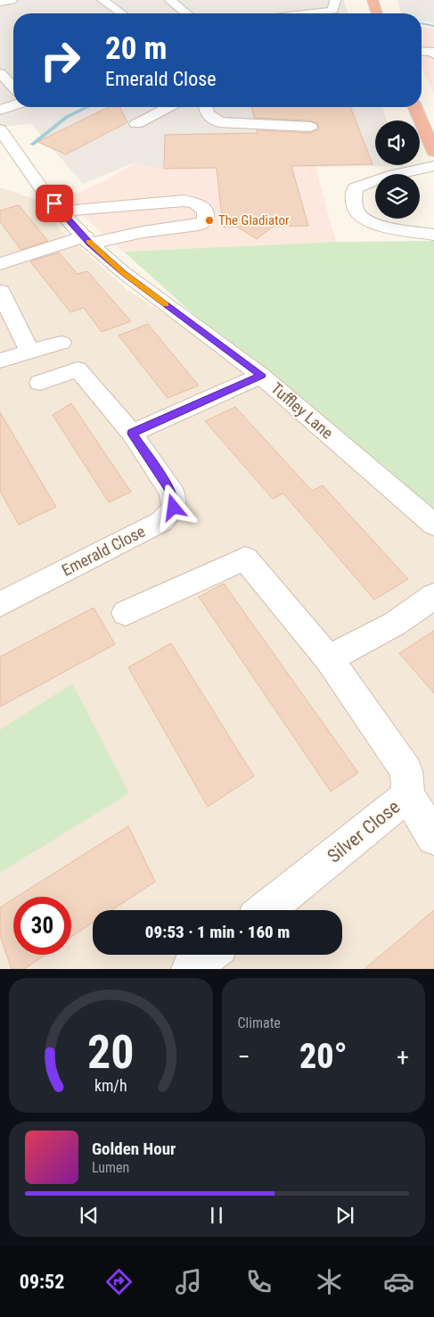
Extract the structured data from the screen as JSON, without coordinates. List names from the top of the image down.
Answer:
{
  "streets": {
    "street": ["Tuffley Lane", "Emerald Close", "Silver Close"]
  },
  "places": ["The Gladiator"],
  "page": {
    "turn": ["20 m", "Emerald Close"],
    "limit": "30",
    "trip": "09:53 · 1 min · 160 m",
    "tile": "Climate",
    "heat": ["−", "20°", "+"],
    "song": ["Golden Hour", "Lumen"],
    "tabs": "09:52",
    "gauge": ["20", "km/h"]
  }
}
